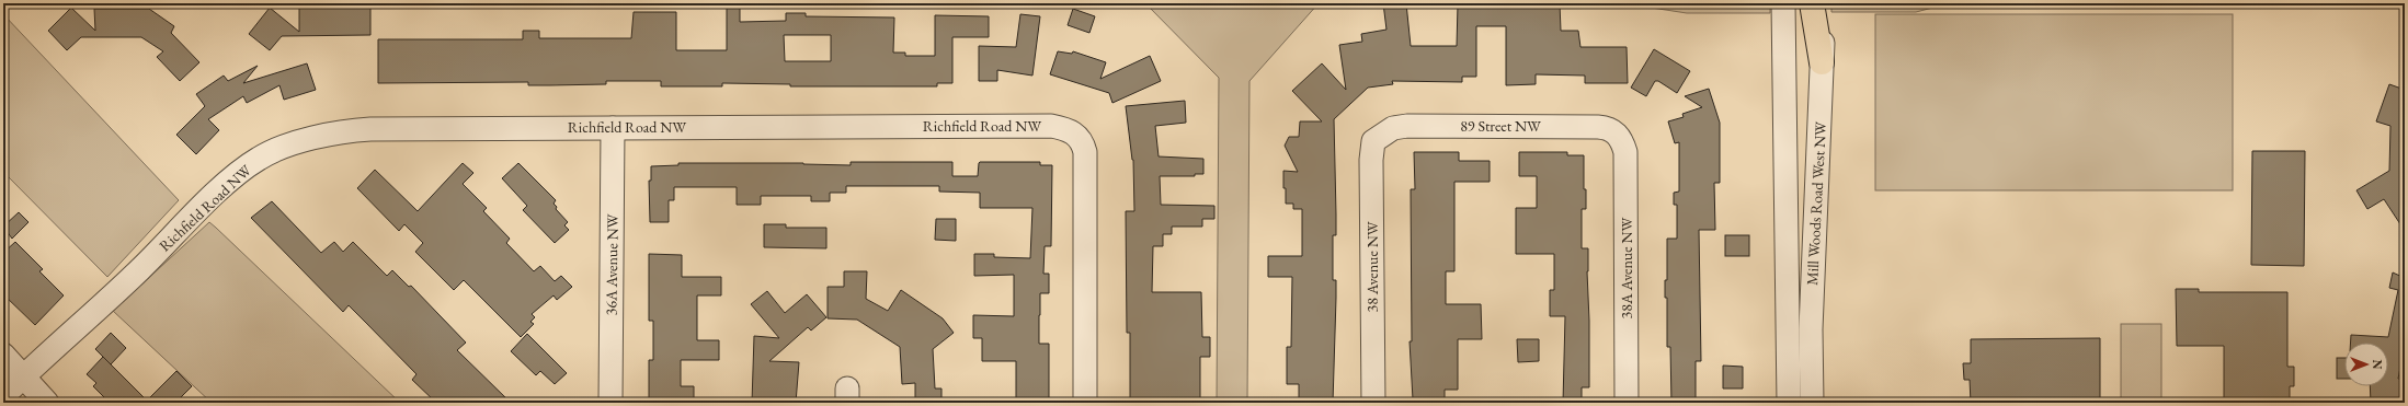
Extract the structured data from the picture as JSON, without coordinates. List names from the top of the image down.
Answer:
{
  "streets": {
    "street": [
      "Richfield Road NW",
      "89 Street NW",
      "Mill Woods Road West NW",
      "36A Avenue NW",
      "38 Avenue NW",
      "38A Avenue NW"
    ]
  },
  "crossings": [
    ["Richfield Road NW", "36A Avenue NW"],
    ["89 Street NW", "38 Avenue NW"],
    ["89 Street NW", "38A Avenue NW"]
  ],
  "north": "right"
}
